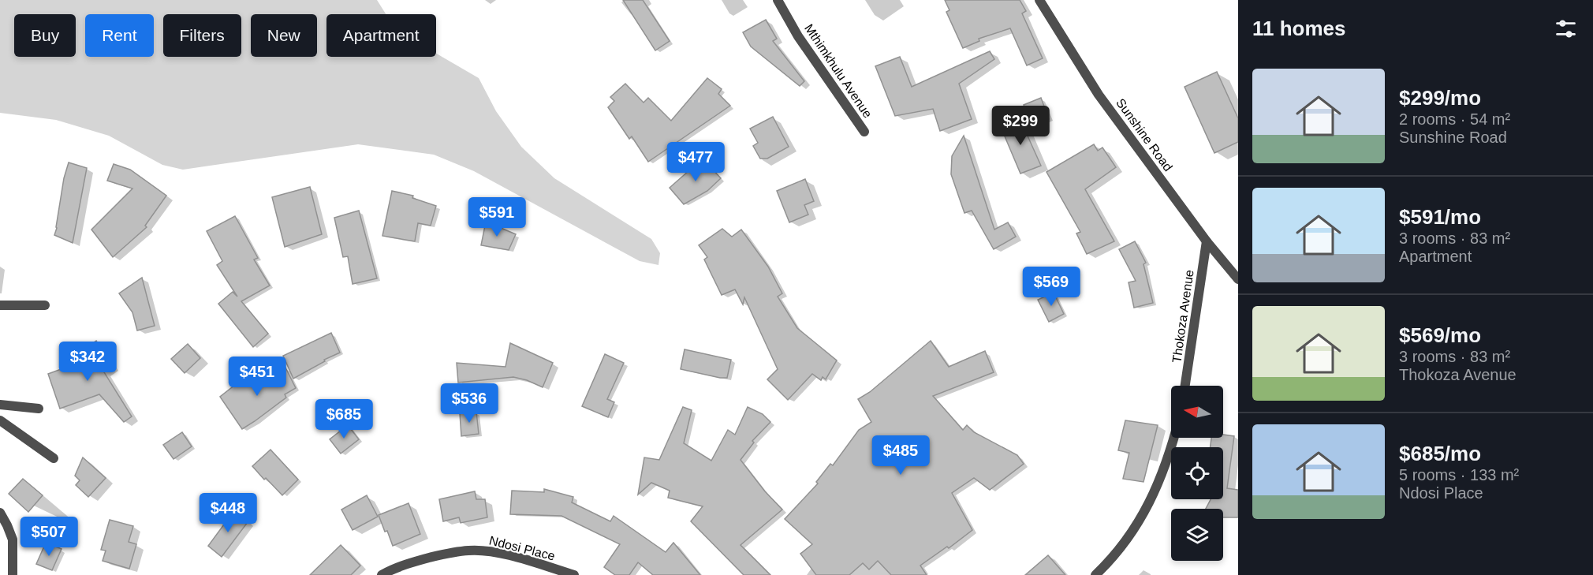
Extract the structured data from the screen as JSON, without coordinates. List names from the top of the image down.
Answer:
{
  "streets": {
    "street": [
      "Mthimkhulu Avenue",
      "Sunshine Road",
      "Thokoza Avenue",
      "Ndosi Place"
    ]
  },
  "crossings": [
    ["Sunshine Road", "Thokoza Avenue"]
  ],
  "north": "left",
  "page": {
    "heading": "11 homes",
    "chip": [
      "Buy",
      "Rent",
      "Filters",
      "New",
      "Apartment"
    ],
    "list": [
      {
        "name": "$299/mo",
        "note": "2 rooms · 54 m² · Sunshine Road"
      },
      {
        "name": "$591/mo",
        "note": "3 rooms · 83 m² · Apartment"
      },
      {
        "name": "$569/mo",
        "note": "3 rooms · 83 m² · Thokoza Avenue"
      },
      {
        "name": "$685/mo",
        "note": "5 rooms · 133 m² · Ndosi Place"
      }
    ],
    "price": [
      "$299",
      "$477",
      "$591",
      "$569",
      "$342",
      "$451",
      "$536",
      "$685",
      "$485",
      "$448",
      "$507"
    ]
  }
}
